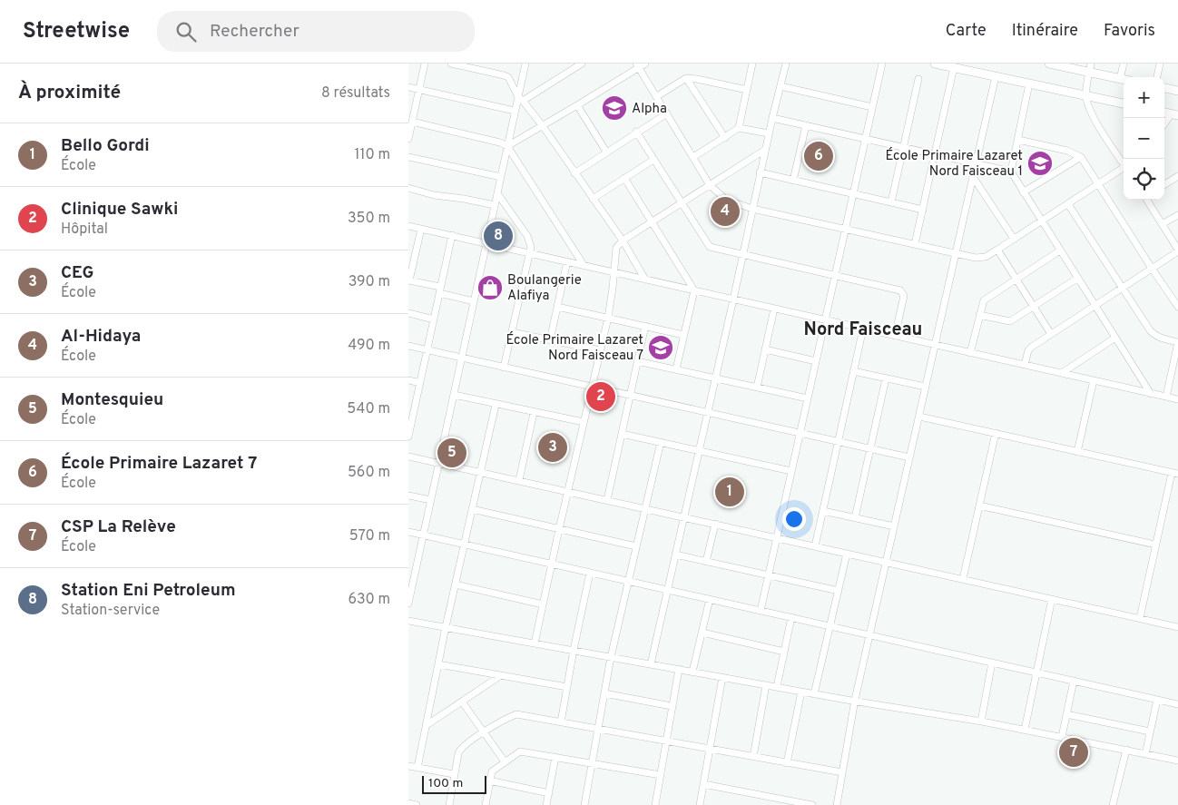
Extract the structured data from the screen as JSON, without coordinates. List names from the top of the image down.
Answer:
{
  "districts": ["Nord Faisceau"],
  "places": {
    "school or university": ["Alpha", "École Primaire Lazaret Nord Faisceau 1", "École Primaire Lazaret Nord Faisceau 7"],
    "shop": ["Boulangerie Alafiya"]
  },
  "scale_bar": "100 m",
  "page": {
    "header": "Streetwise",
    "search": "Rechercher",
    "nav": ["Carte", "Itinéraire", "Favoris"],
    "heading": ["À proximité", "8 résultats"],
    "map_buttons": ["+", "−"],
    "list": [
      {
        "mark": "1",
        "name": "Bello Gordi",
        "note": "École",
        "value": "110 m"
      },
      {
        "mark": "2",
        "name": "Clinique Sawki",
        "note": "Hôpital",
        "value": "350 m"
      },
      {
        "mark": "3",
        "name": "CEG",
        "note": "École",
        "value": "390 m"
      },
      {
        "mark": "4",
        "name": "Al-Hidaya",
        "note": "École",
        "value": "490 m"
      },
      {
        "mark": "5",
        "name": "Montesquieu",
        "note": "École",
        "value": "540 m"
      },
      {
        "mark": "6",
        "name": "École Primaire Lazaret 7",
        "note": "École",
        "value": "560 m"
      },
      {
        "mark": "7",
        "name": "CSP La Relève",
        "note": "École",
        "value": "570 m"
      },
      {
        "mark": "8",
        "name": "Station Eni Petroleum",
        "note": "Station-service",
        "value": "630 m"
      }
    ],
    "pins": [
      "6",
      "4",
      "8",
      "2",
      "3",
      "5",
      "1",
      "7"
    ],
    "scale": "100 m"
  }
}
